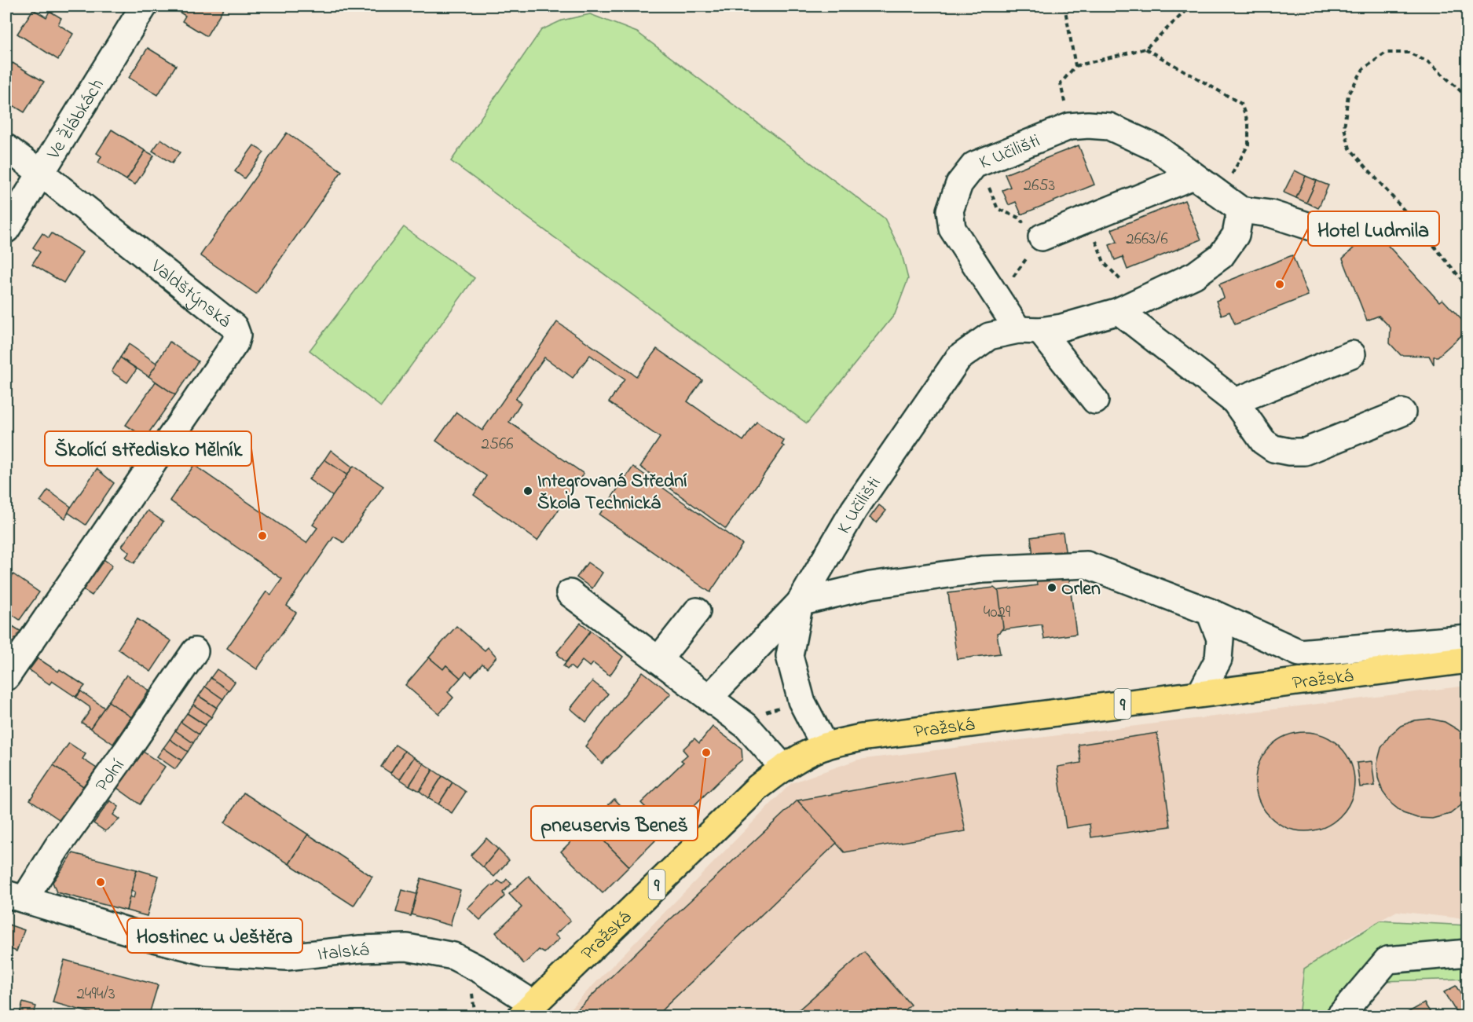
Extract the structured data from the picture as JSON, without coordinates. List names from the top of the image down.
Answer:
{
  "streets": {
    "main road": ["Pražská", "9"],
    "street": [
      "Ve Žlábkách",
      "K Učilišti",
      "Valdštýnská",
      "Polní",
      "Italská"
    ]
  },
  "crossings": [
    ["Ve Žlábkách", "Valdštýnská"],
    ["Pražská", "Italská"],
    ["Polní", "Italská"]
  ],
  "places": [
    "Hotel Ludmila",
    "Integrovaná Střední Škola Technická",
    "Školící středisko Mělník",
    "Orlen",
    "pneuservis Beneš",
    "Hostinec u Ještěra"
  ],
  "house_numbers": [
    "2653",
    "2663/6",
    "2566",
    "4029",
    "2494/3"
  ]
}
